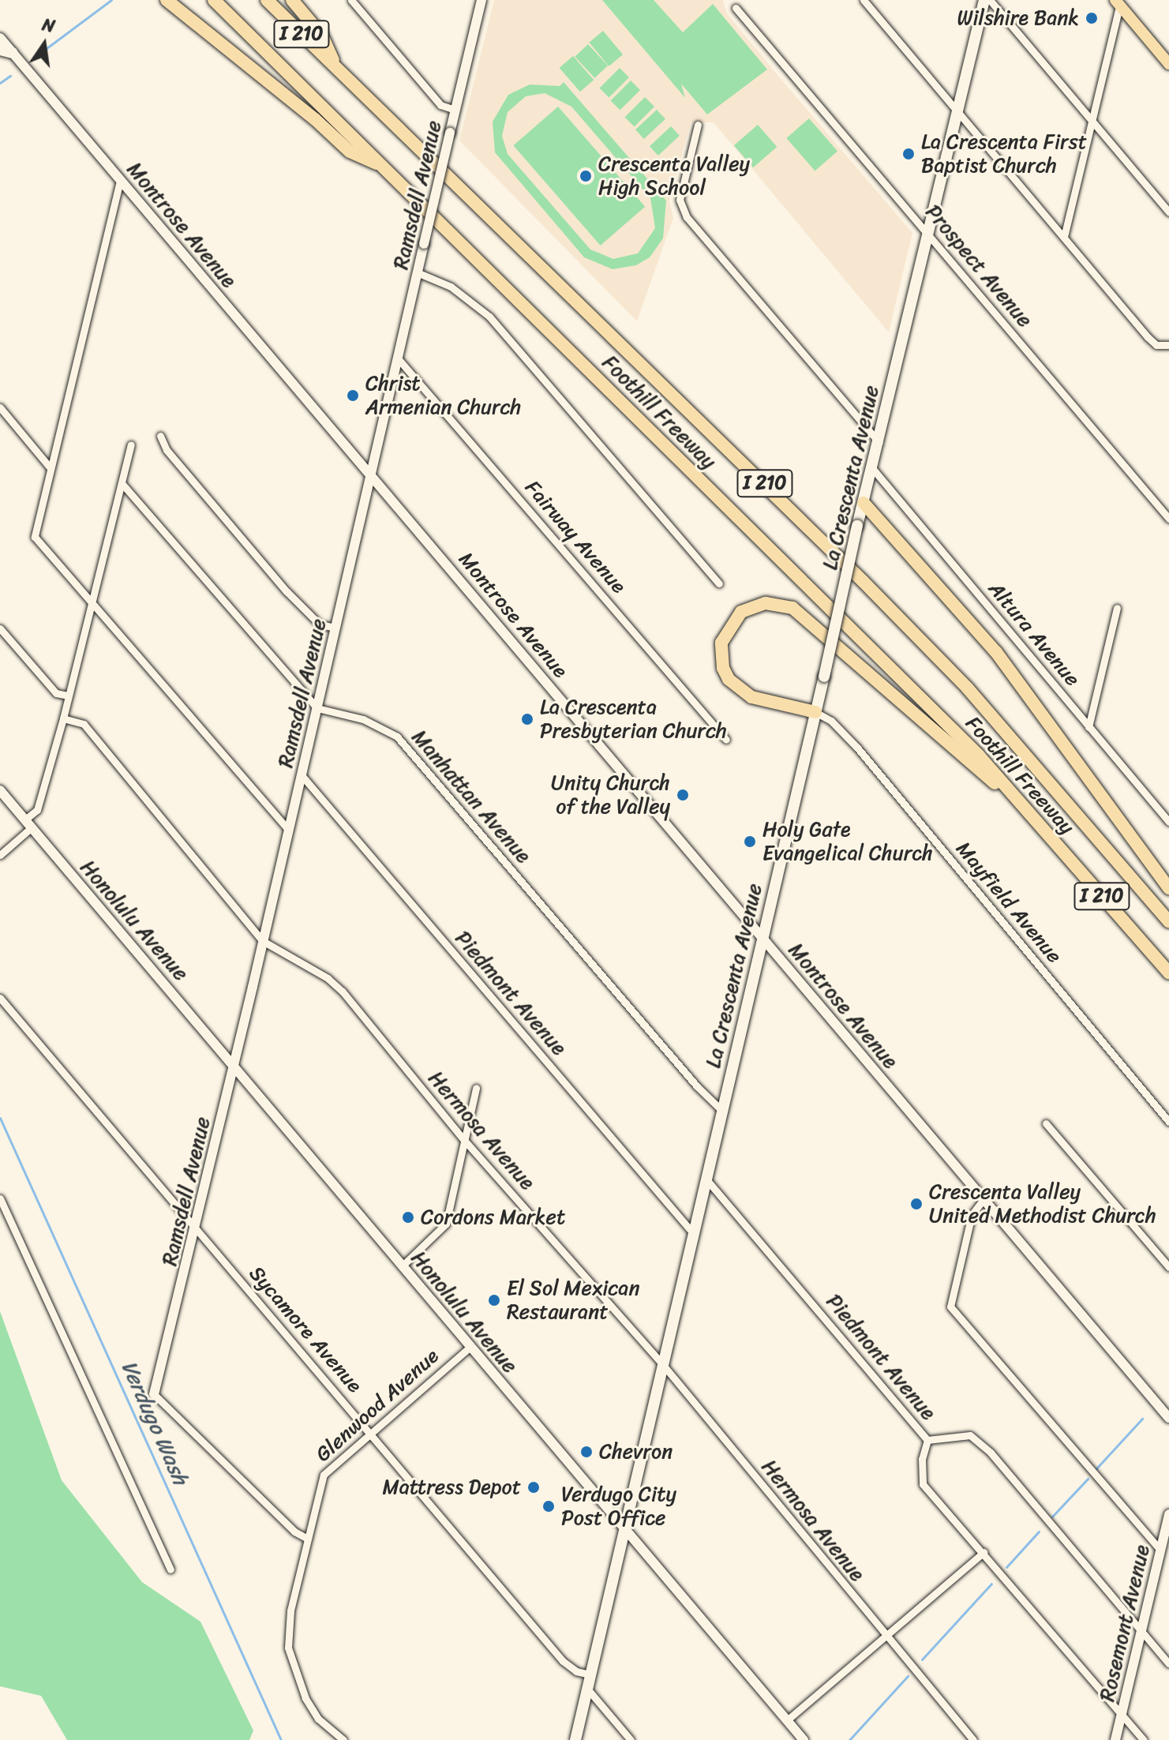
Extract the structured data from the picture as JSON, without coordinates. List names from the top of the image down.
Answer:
{
  "streets": {
    "highway": ["I 210", "Foothill Freeway"],
    "main road": ["La Crescenta Avenue"],
    "street": [
      "Ramsdell Avenue",
      "Montrose Avenue",
      "Prospect Avenue",
      "Fairway Avenue",
      "Altura Avenue",
      "Manhattan Avenue",
      "Mayfield Avenue",
      "Honolulu Avenue",
      "Piedmont Avenue",
      "Hermosa Avenue",
      "Sycamore Avenue",
      "Glenwood Avenue",
      "Rosemont Avenue"
    ]
  },
  "crossings": [
    ["Ramsdell Avenue", "Montrose Avenue"],
    ["Ramsdell Avenue", "Fairway Avenue"],
    ["Ramsdell Avenue", "Manhattan Avenue"],
    ["Ramsdell Avenue", "Honolulu Avenue"],
    ["Ramsdell Avenue", "Piedmont Avenue"],
    ["Ramsdell Avenue", "Hermosa Avenue"],
    ["Ramsdell Avenue", "Sycamore Avenue"],
    ["Montrose Avenue", "La Crescenta Avenue"],
    ["Prospect Avenue", "La Crescenta Avenue"],
    ["La Crescenta Avenue", "Altura Avenue"],
    ["La Crescenta Avenue", "Manhattan Avenue"],
    ["La Crescenta Avenue", "Mayfield Avenue"],
    ["La Crescenta Avenue", "Honolulu Avenue"],
    ["La Crescenta Avenue", "Piedmont Avenue"],
    ["La Crescenta Avenue", "Hermosa Avenue"],
    ["La Crescenta Avenue", "Sycamore Avenue"],
    ["Honolulu Avenue", "Glenwood Avenue"],
    ["Piedmont Avenue", "Rosemont Avenue"],
    ["Sycamore Avenue", "Glenwood Avenue"]
  ],
  "water": ["Verdugo Wash"],
  "places": [
    "Wilshire Bank",
    "La Crescenta First Baptist Church",
    "Crescenta Valley High School",
    "Christ Armenian Church",
    "La Crescenta Presbyterian Church",
    "Unity Church of the Valley",
    "Holy Gate Evangelical Church",
    "Crescenta Valley United Methodist Church",
    "Cordons Market",
    "El Sol Mexican Restaurant",
    "Chevron",
    "Mattress Depot",
    "Verdugo City Post Office"
  ],
  "north": "top"
}
